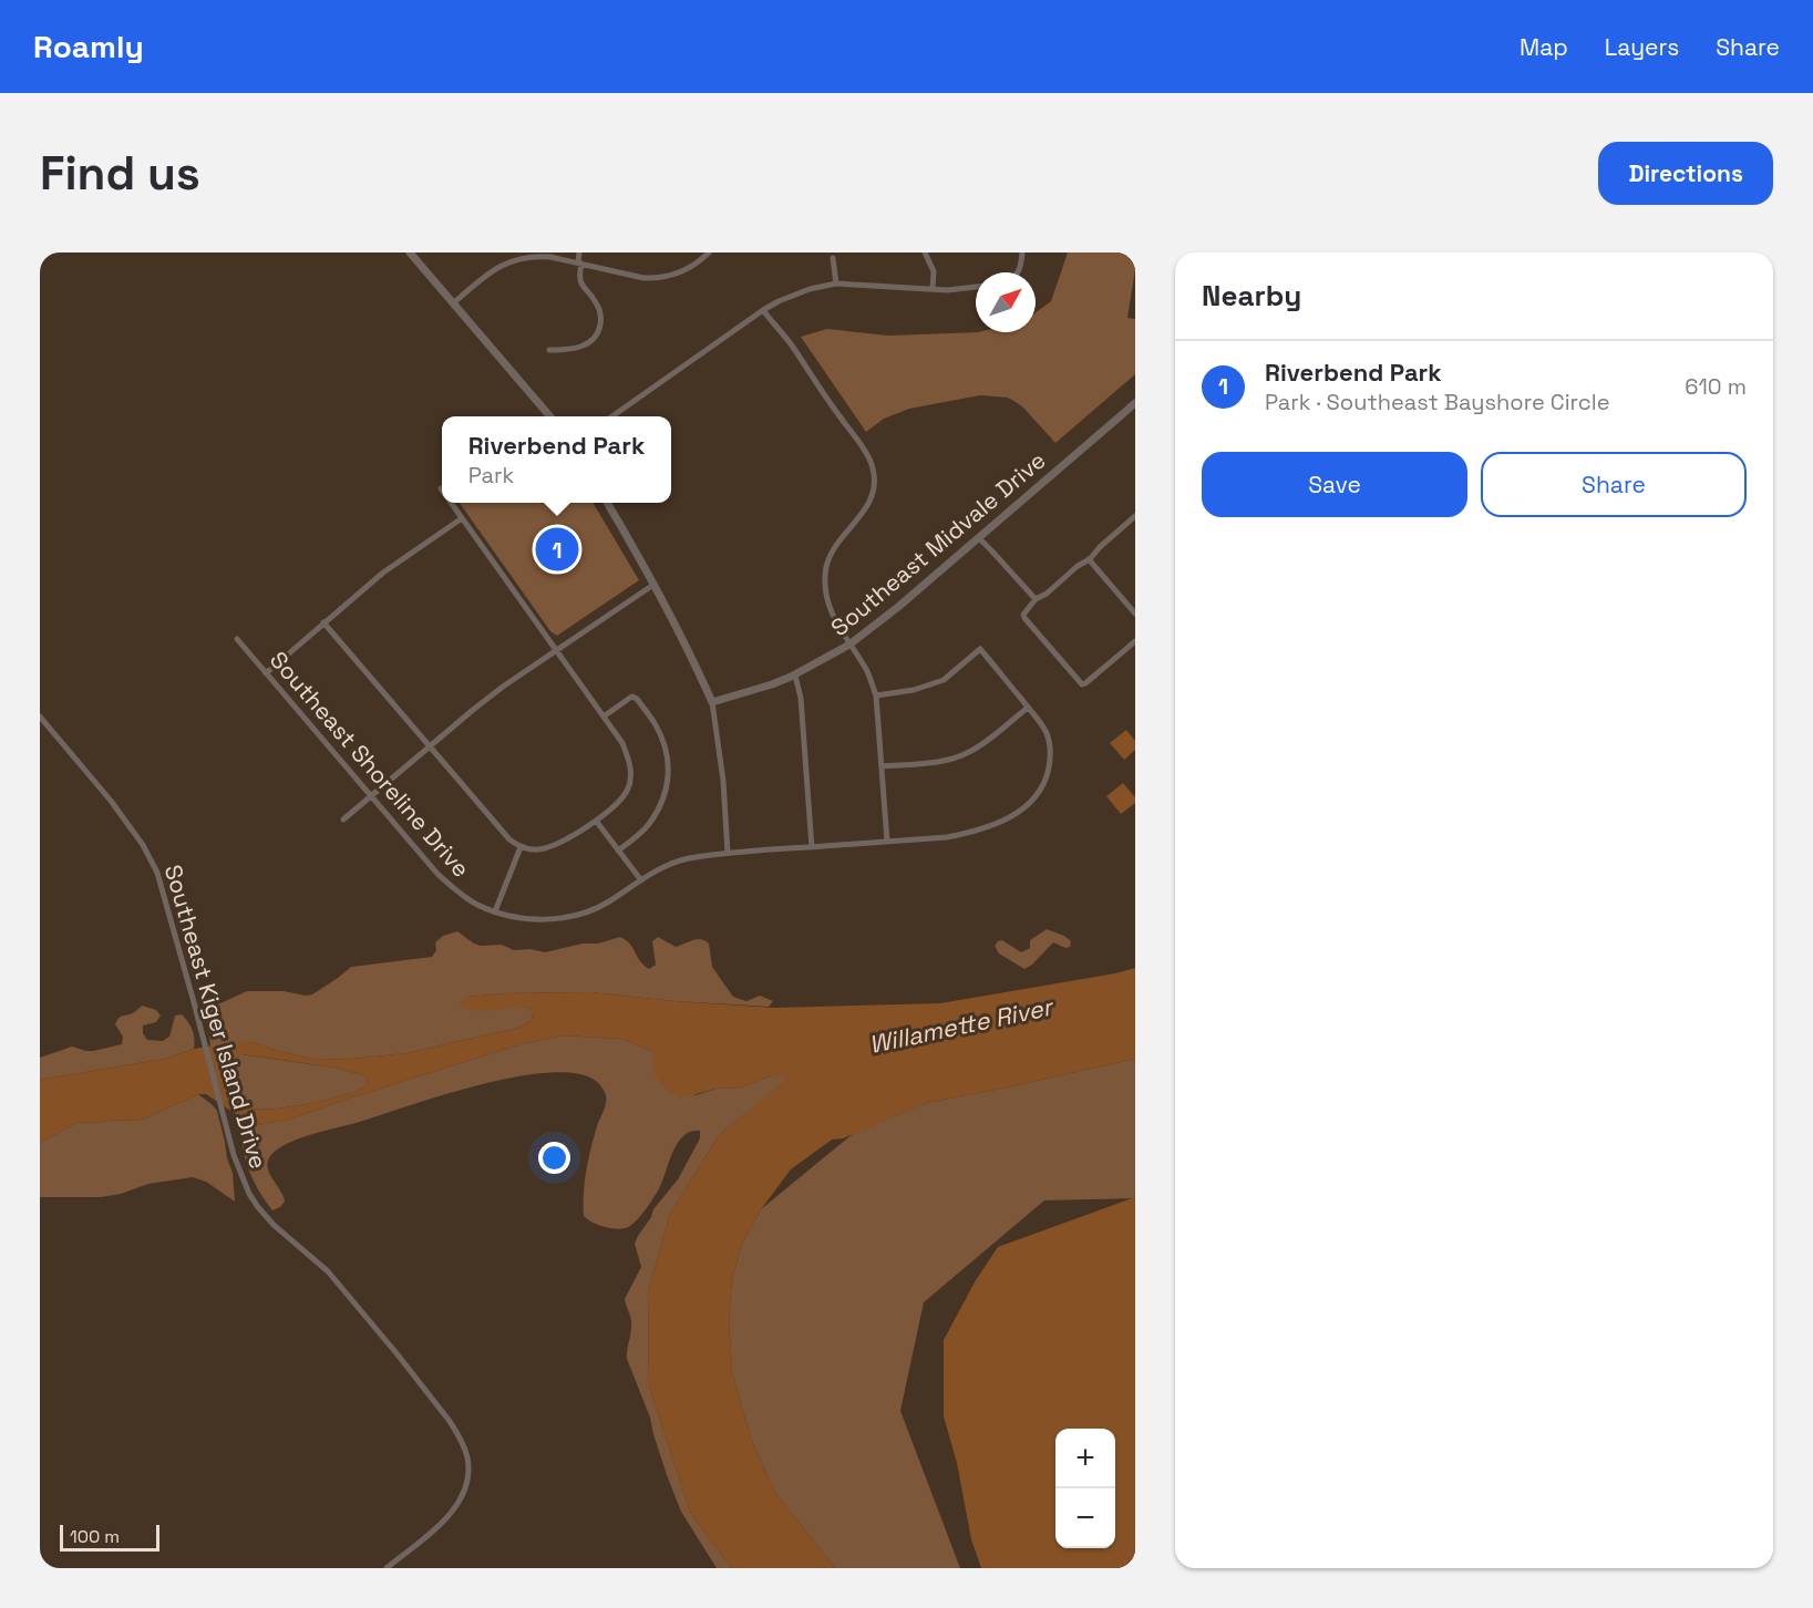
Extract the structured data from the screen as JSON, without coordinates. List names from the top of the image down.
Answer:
{
  "streets": {
    "street": ["Southeast Midvale Drive", "Southeast Shoreline Drive", "Southeast Kiger Island Drive"]
  },
  "water": ["Willamette River"],
  "scale_bar": "100 m",
  "north": "top right",
  "page": {
    "header": "Roamly",
    "nav": ["Map", "Layers", "Share"],
    "buttons": [
      "Directions",
      ["Save", "Share"]
    ],
    "title": "Find us",
    "heading": "Nearby",
    "list": [
      {
        "mark": "1",
        "name": "Riverbend Park",
        "note": "Park · Southeast Bayshore Circle",
        "value": "610 m"
      }
    ],
    "popup": ["Riverbend Park", "Park"],
    "pins": "1",
    "map_buttons": ["+", "−"],
    "scale": "100 m"
  }
}
